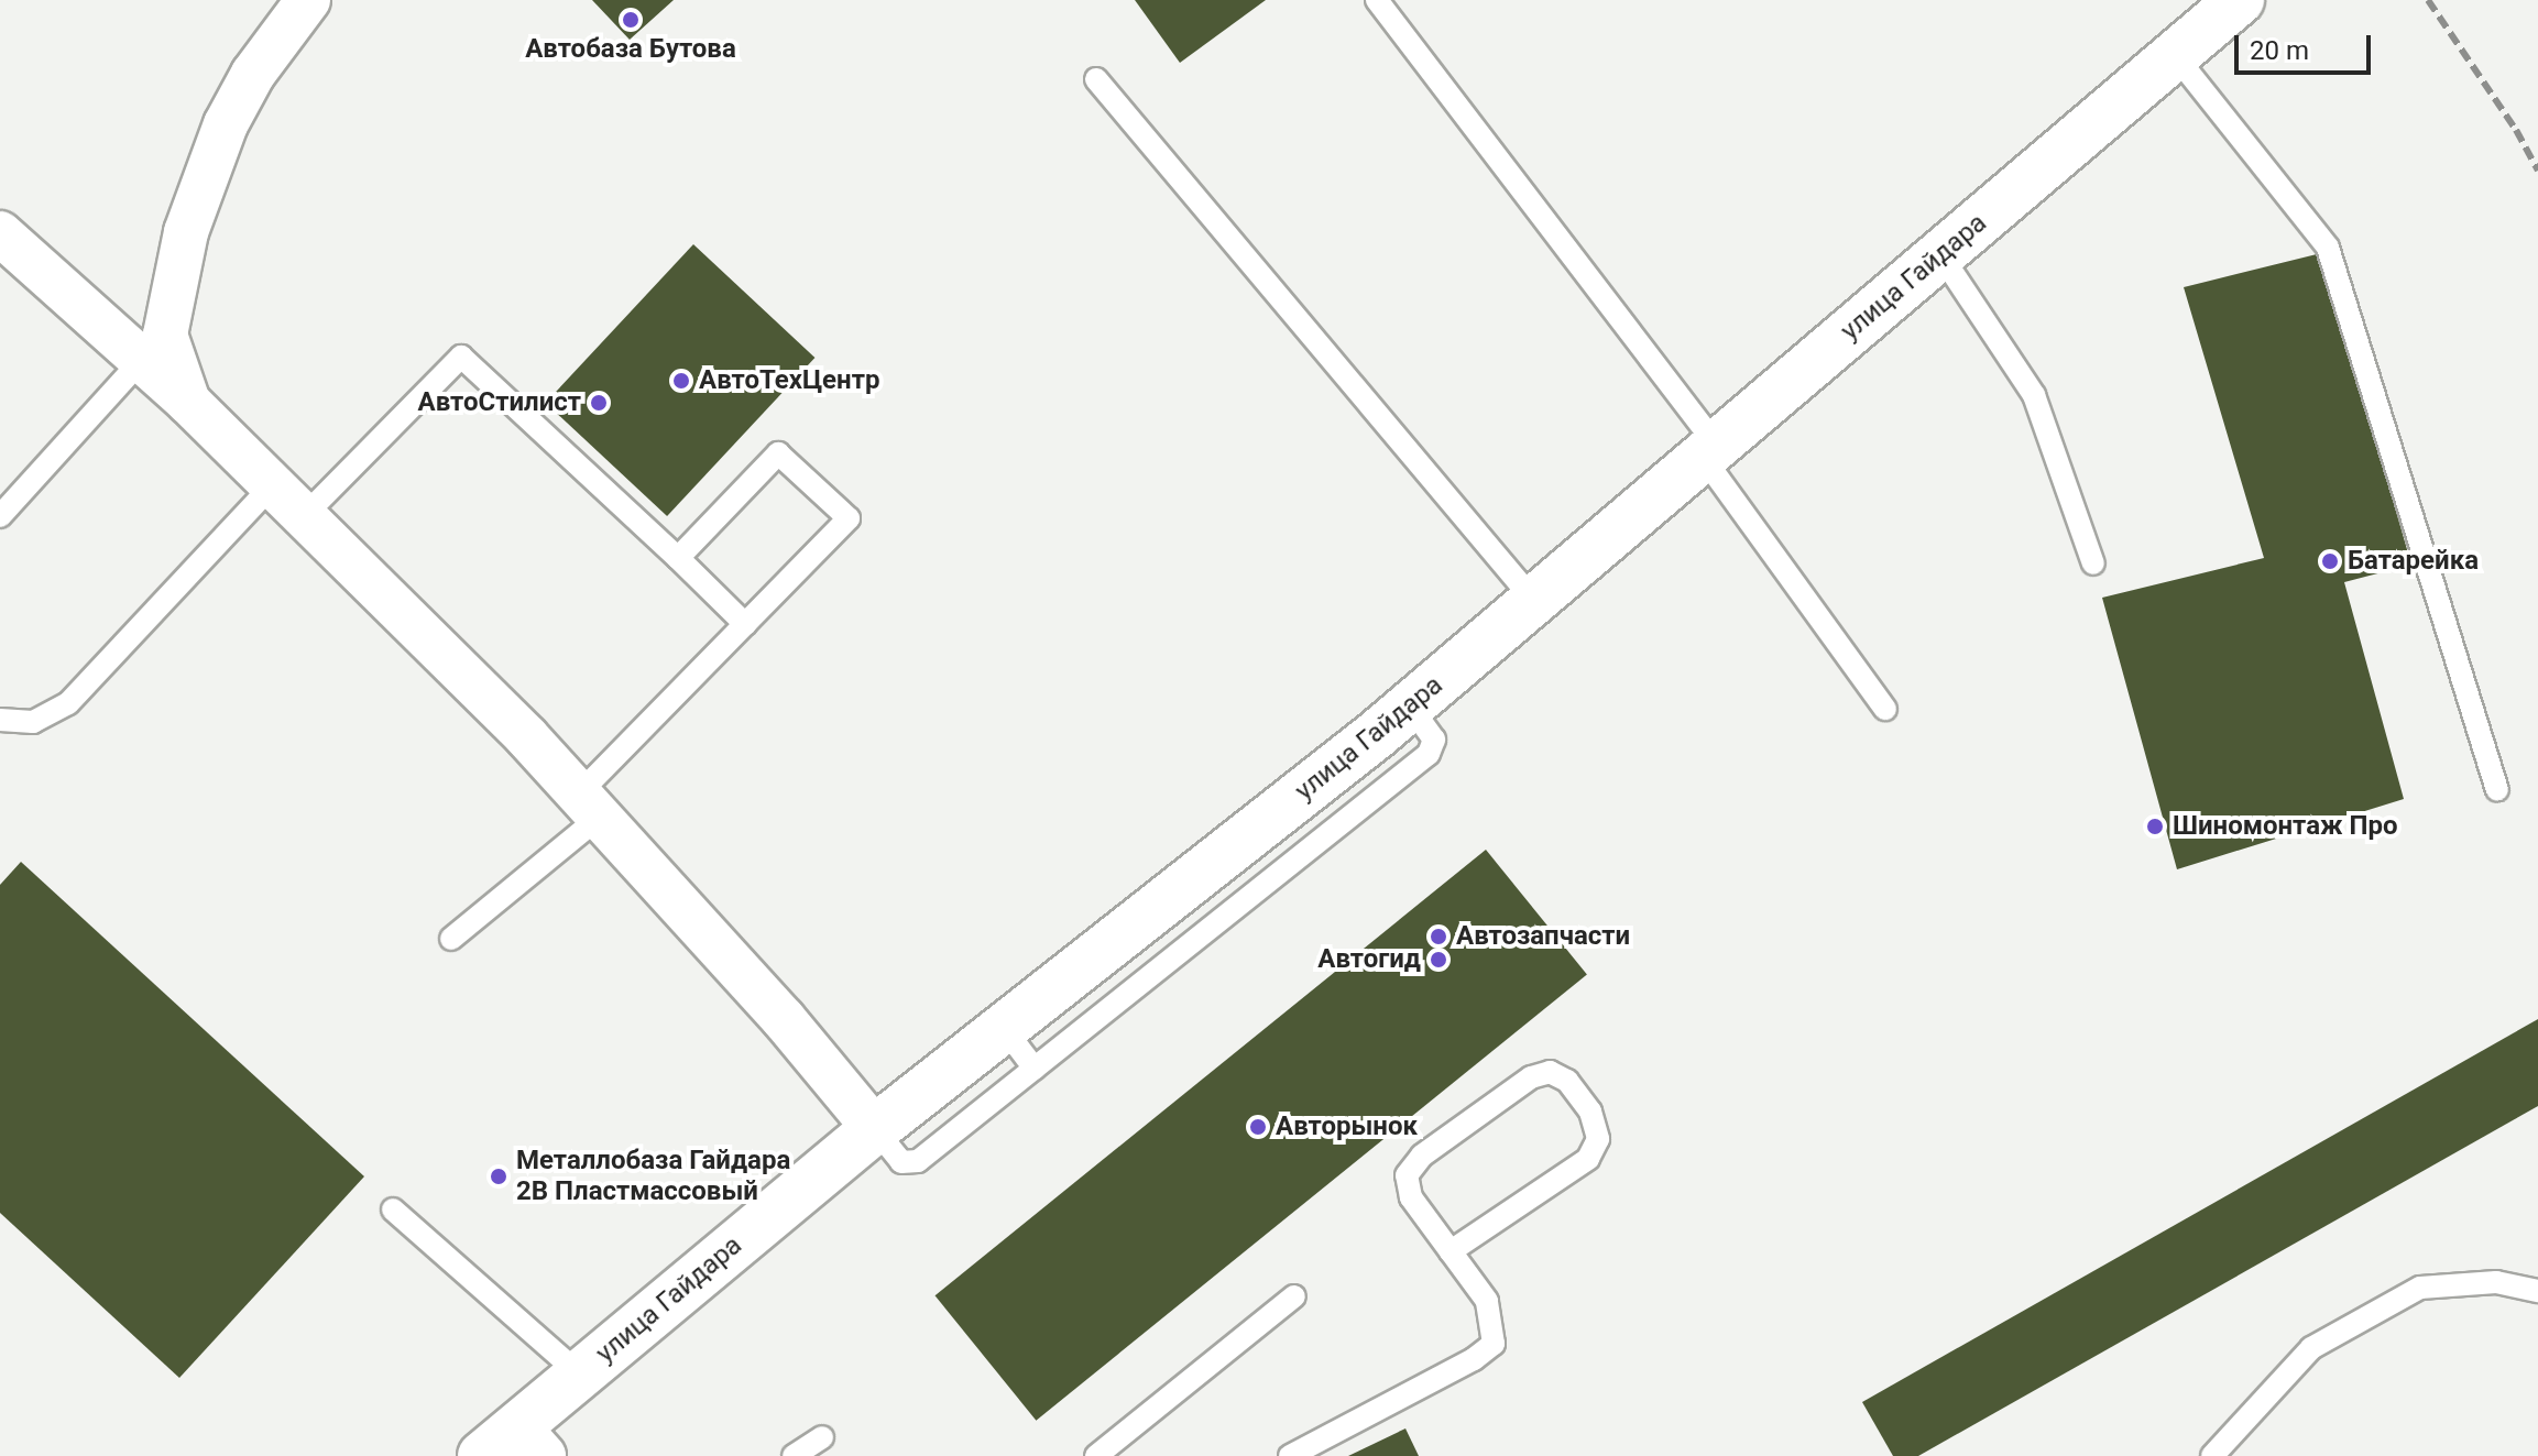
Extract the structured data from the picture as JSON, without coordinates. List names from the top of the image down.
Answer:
{
  "streets": {
    "main road": ["улица Гайдара"]
  },
  "places": [
    "Автобаза Бутова",
    "АвтоТехЦентр",
    "АвтоСтилист",
    "Батарейка",
    "Шиномонтаж Про",
    "Автозапчасти",
    "Автогид",
    "Авторынок",
    "Металлобаза Гайдара 2В Пластмассовый"
  ],
  "scale_bar": "20 m"
}
